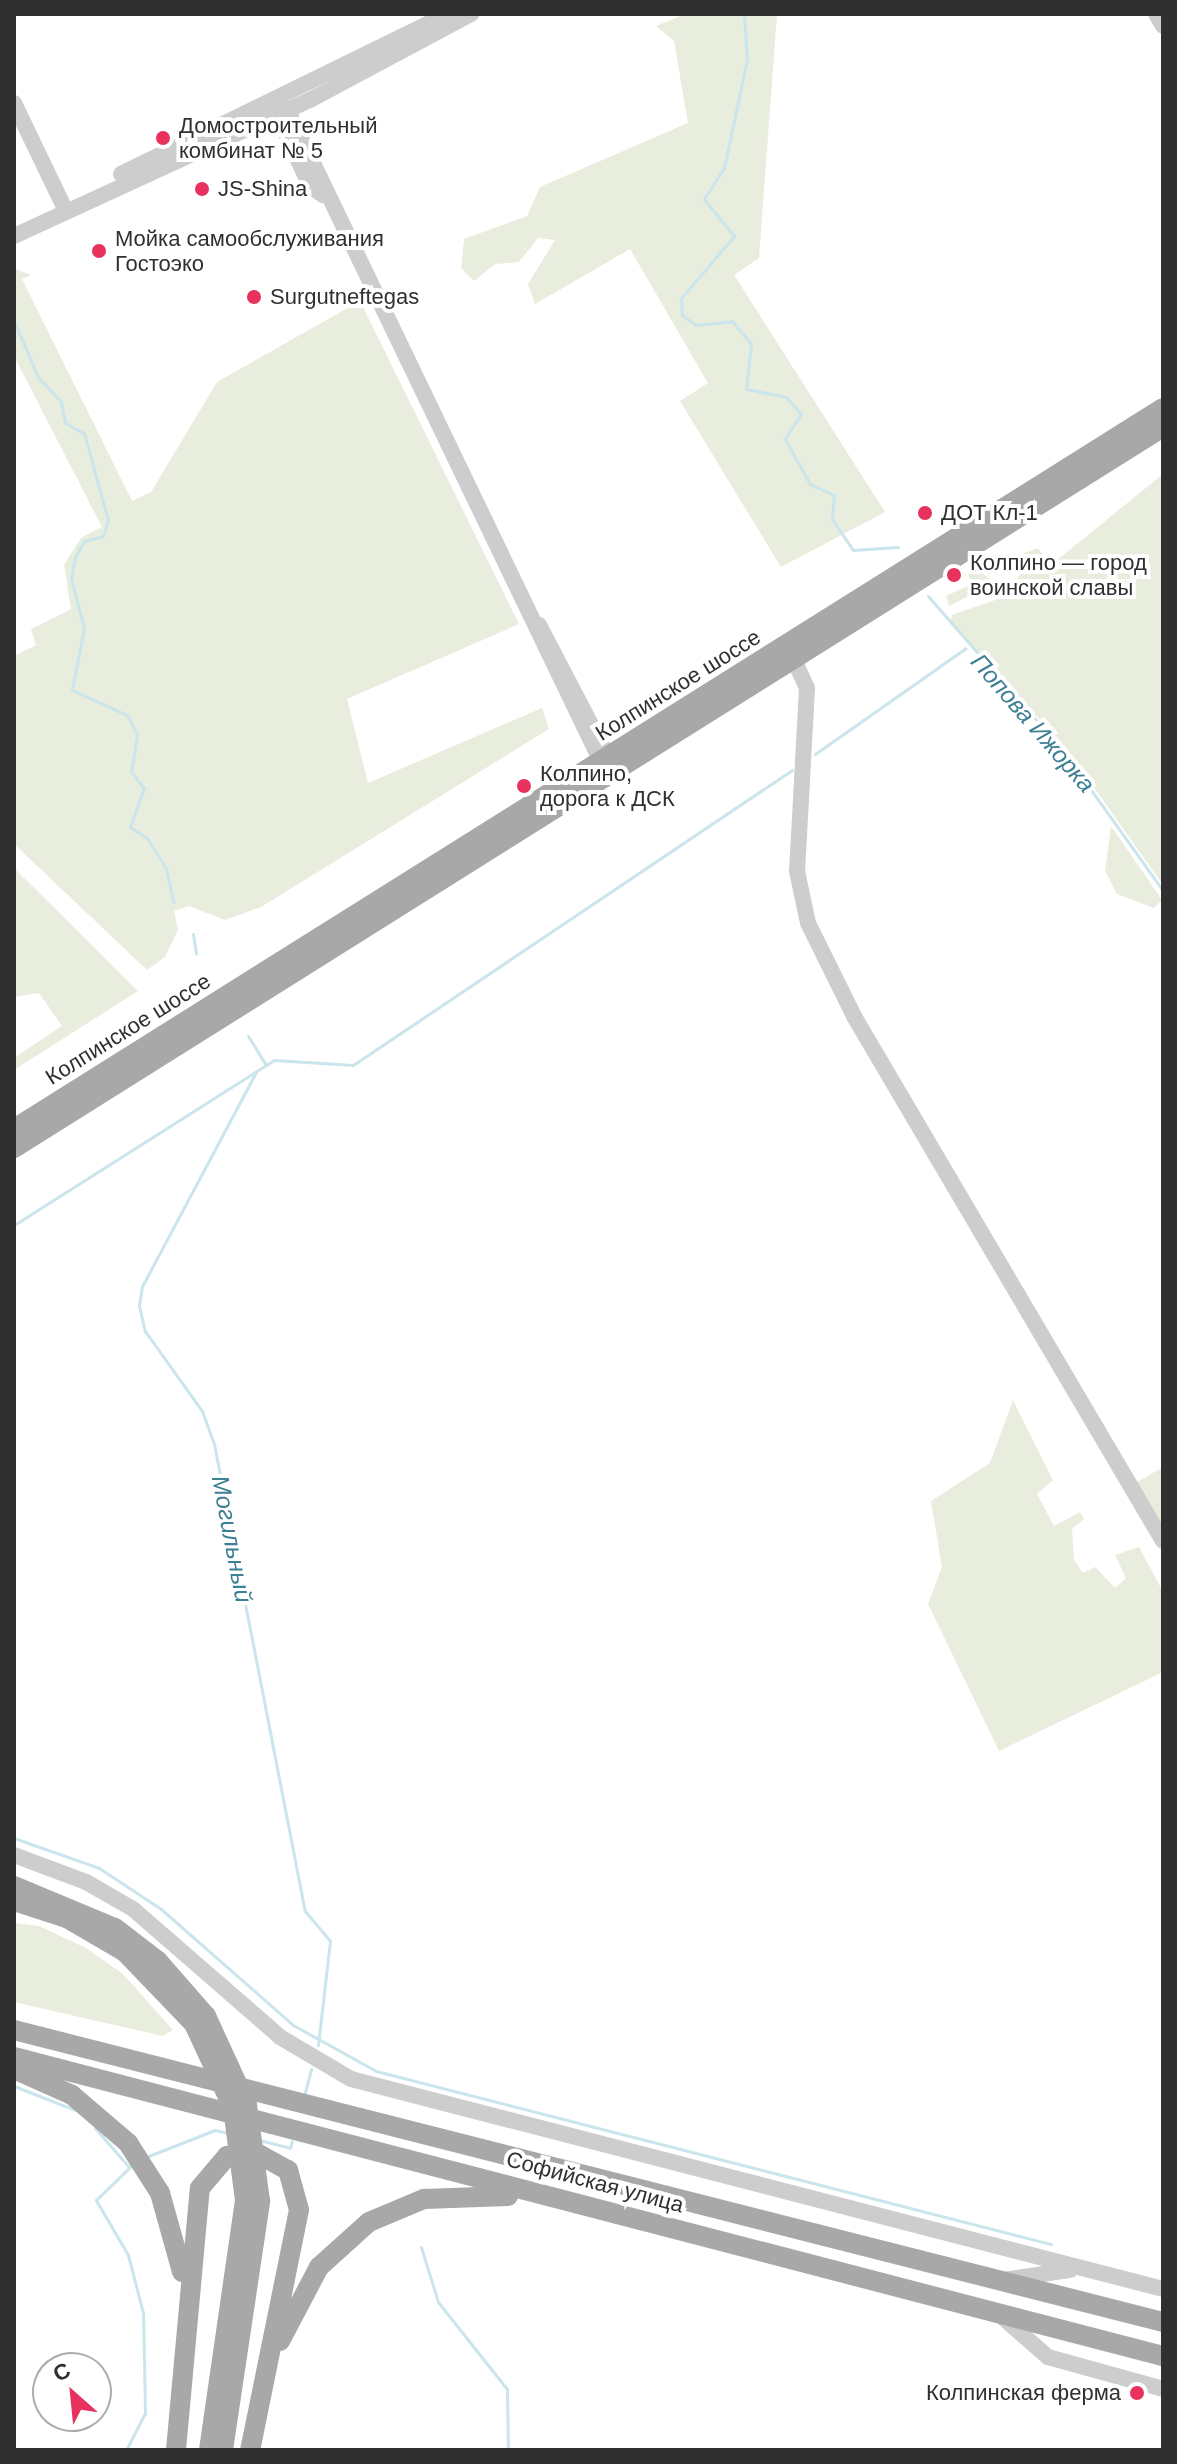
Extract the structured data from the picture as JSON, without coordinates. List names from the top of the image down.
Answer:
{
  "streets": {
    "main road": ["Колпинское шоссе", "Софийская улица"]
  },
  "water": ["Попова Ижорка", "Могильный"],
  "places": [
    "Домостроительный комбинат № 5",
    "JS-Shina",
    "Мойка самообслуживания Гостоэко",
    "Surgutneftegas",
    "ДОТ Кл-1",
    "Колпино — город воинской славы",
    "Колпино, дорога к ДСК",
    "Колпинская ферма"
  ],
  "north": "top left"
}
